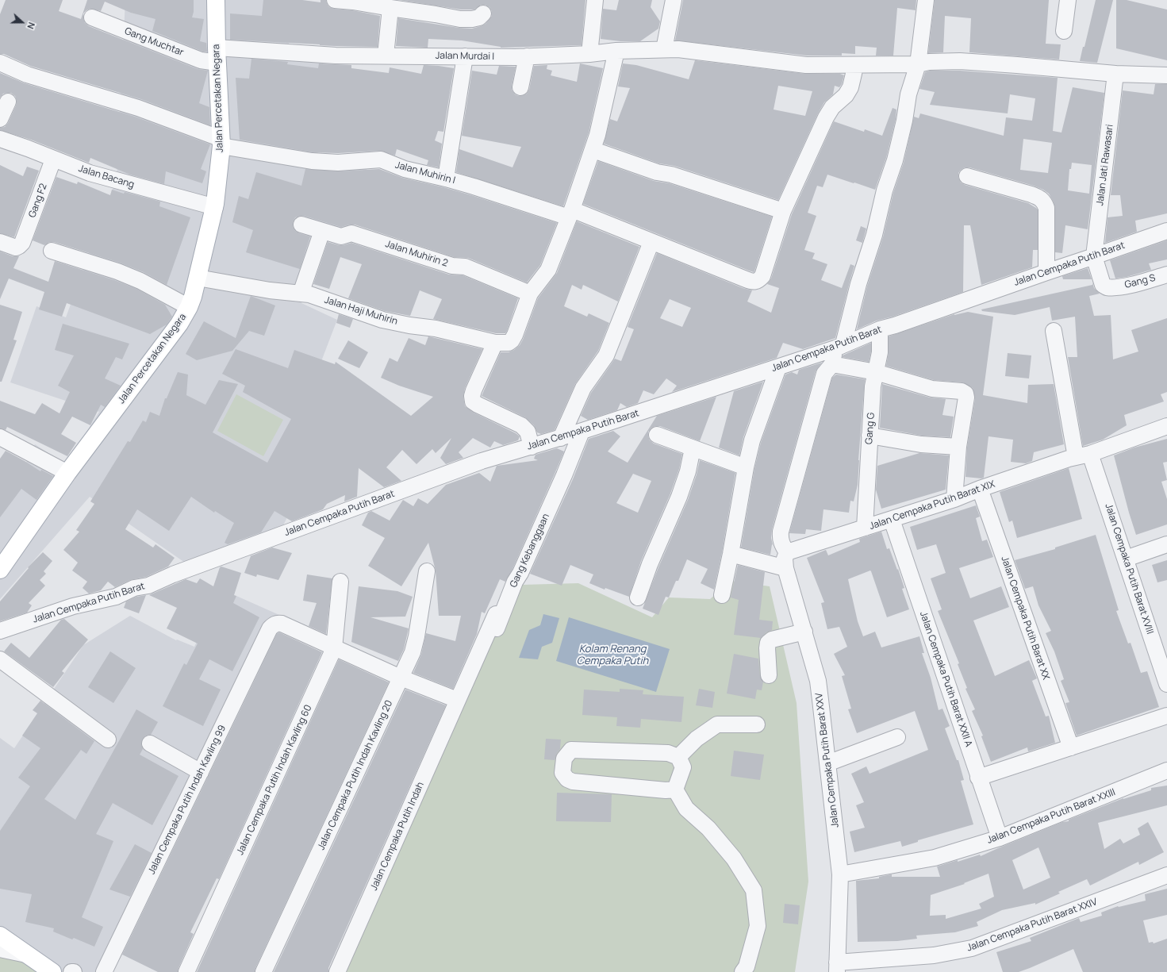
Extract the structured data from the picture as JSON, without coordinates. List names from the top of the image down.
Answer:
{
  "streets": {
    "main road": ["Jalan Percetakan Negara"],
    "street": [
      "Gang Muchtar",
      "Jalan Murdai I",
      "Jalan Jati Rawasari",
      "Jalan Muhirin I",
      "Jalan Bacang",
      "Gang F2",
      "Jalan Muhirin 2",
      "Jalan Cempaka Putih Barat",
      "Gang S",
      "Jalan Haji Muhirin",
      "Gang G",
      "Jalan Cempaka Putih Barat XIX",
      "Gang Kebanggaan",
      "Jalan Cempaka Putih Barat XVIII",
      "Jalan Cempaka Putih Barat XX",
      "Jalan Cempaka Putih Barat XXII A",
      "Jalan Cempaka Putih Barat XXV",
      "Jalan Cempaka Putih Indah Kavling 20",
      "Jalan Cempaka Putih Indah Kavling 60",
      "Jalan Cempaka Putih Indah Kavling 99",
      "Jalan Cempaka Putih Barat XXIII",
      "Jalan Cempaka Putih Indah",
      "Jalan Cempaka Putih Barat XXIV"
    ]
  },
  "crossings": [
    ["Gang Muchtar", "Jalan Murdai I"],
    ["Gang Muchtar", "Jalan Percetakan Negara"],
    ["Jalan Murdai I", "Jalan Percetakan Negara"],
    ["Jalan Murdai I", "Jalan Jati Rawasari"],
    ["Jalan Percetakan Negara", "Jalan Muhirin I"],
    ["Jalan Percetakan Negara", "Jalan Bacang"],
    ["Jalan Percetakan Negara", "Jalan Haji Muhirin"],
    ["Jalan Jati Rawasari", "Jalan Cempaka Putih Barat"],
    ["Jalan Jati Rawasari", "Gang S"],
    ["Jalan Bacang", "Gang F2"],
    ["Jalan Muhirin 2", "Jalan Haji Muhirin"],
    ["Jalan Cempaka Putih Barat", "Gang S"],
    ["Jalan Cempaka Putih Barat", "Gang G"],
    ["Jalan Cempaka Putih Barat", "Gang Kebanggaan"],
    ["Gang G", "Jalan Cempaka Putih Barat XIX"],
    ["Jalan Cempaka Putih Barat XIX", "Jalan Cempaka Putih Barat XVIII"],
    ["Jalan Cempaka Putih Barat XIX", "Jalan Cempaka Putih Barat XX"],
    ["Jalan Cempaka Putih Barat XIX", "Jalan Cempaka Putih Barat XXII A"],
    ["Jalan Cempaka Putih Barat XIX", "Jalan Cempaka Putih Barat XXV"],
    ["Gang Kebanggaan", "Jalan Cempaka Putih Indah"],
    ["Jalan Cempaka Putih Barat XXII A", "Jalan Cempaka Putih Barat XXIII"],
    ["Jalan Cempaka Putih Barat XXV", "Jalan Cempaka Putih Barat XXIII"],
    ["Jalan Cempaka Putih Barat XXV", "Jalan Cempaka Putih Barat XXIV"],
    ["Jalan Cempaka Putih Indah Kavling 60", "Jalan Cempaka Putih Indah Kavling 99"]
  ],
  "water": ["Kolam Renang Cempaka Putih"],
  "north": "right"
}
